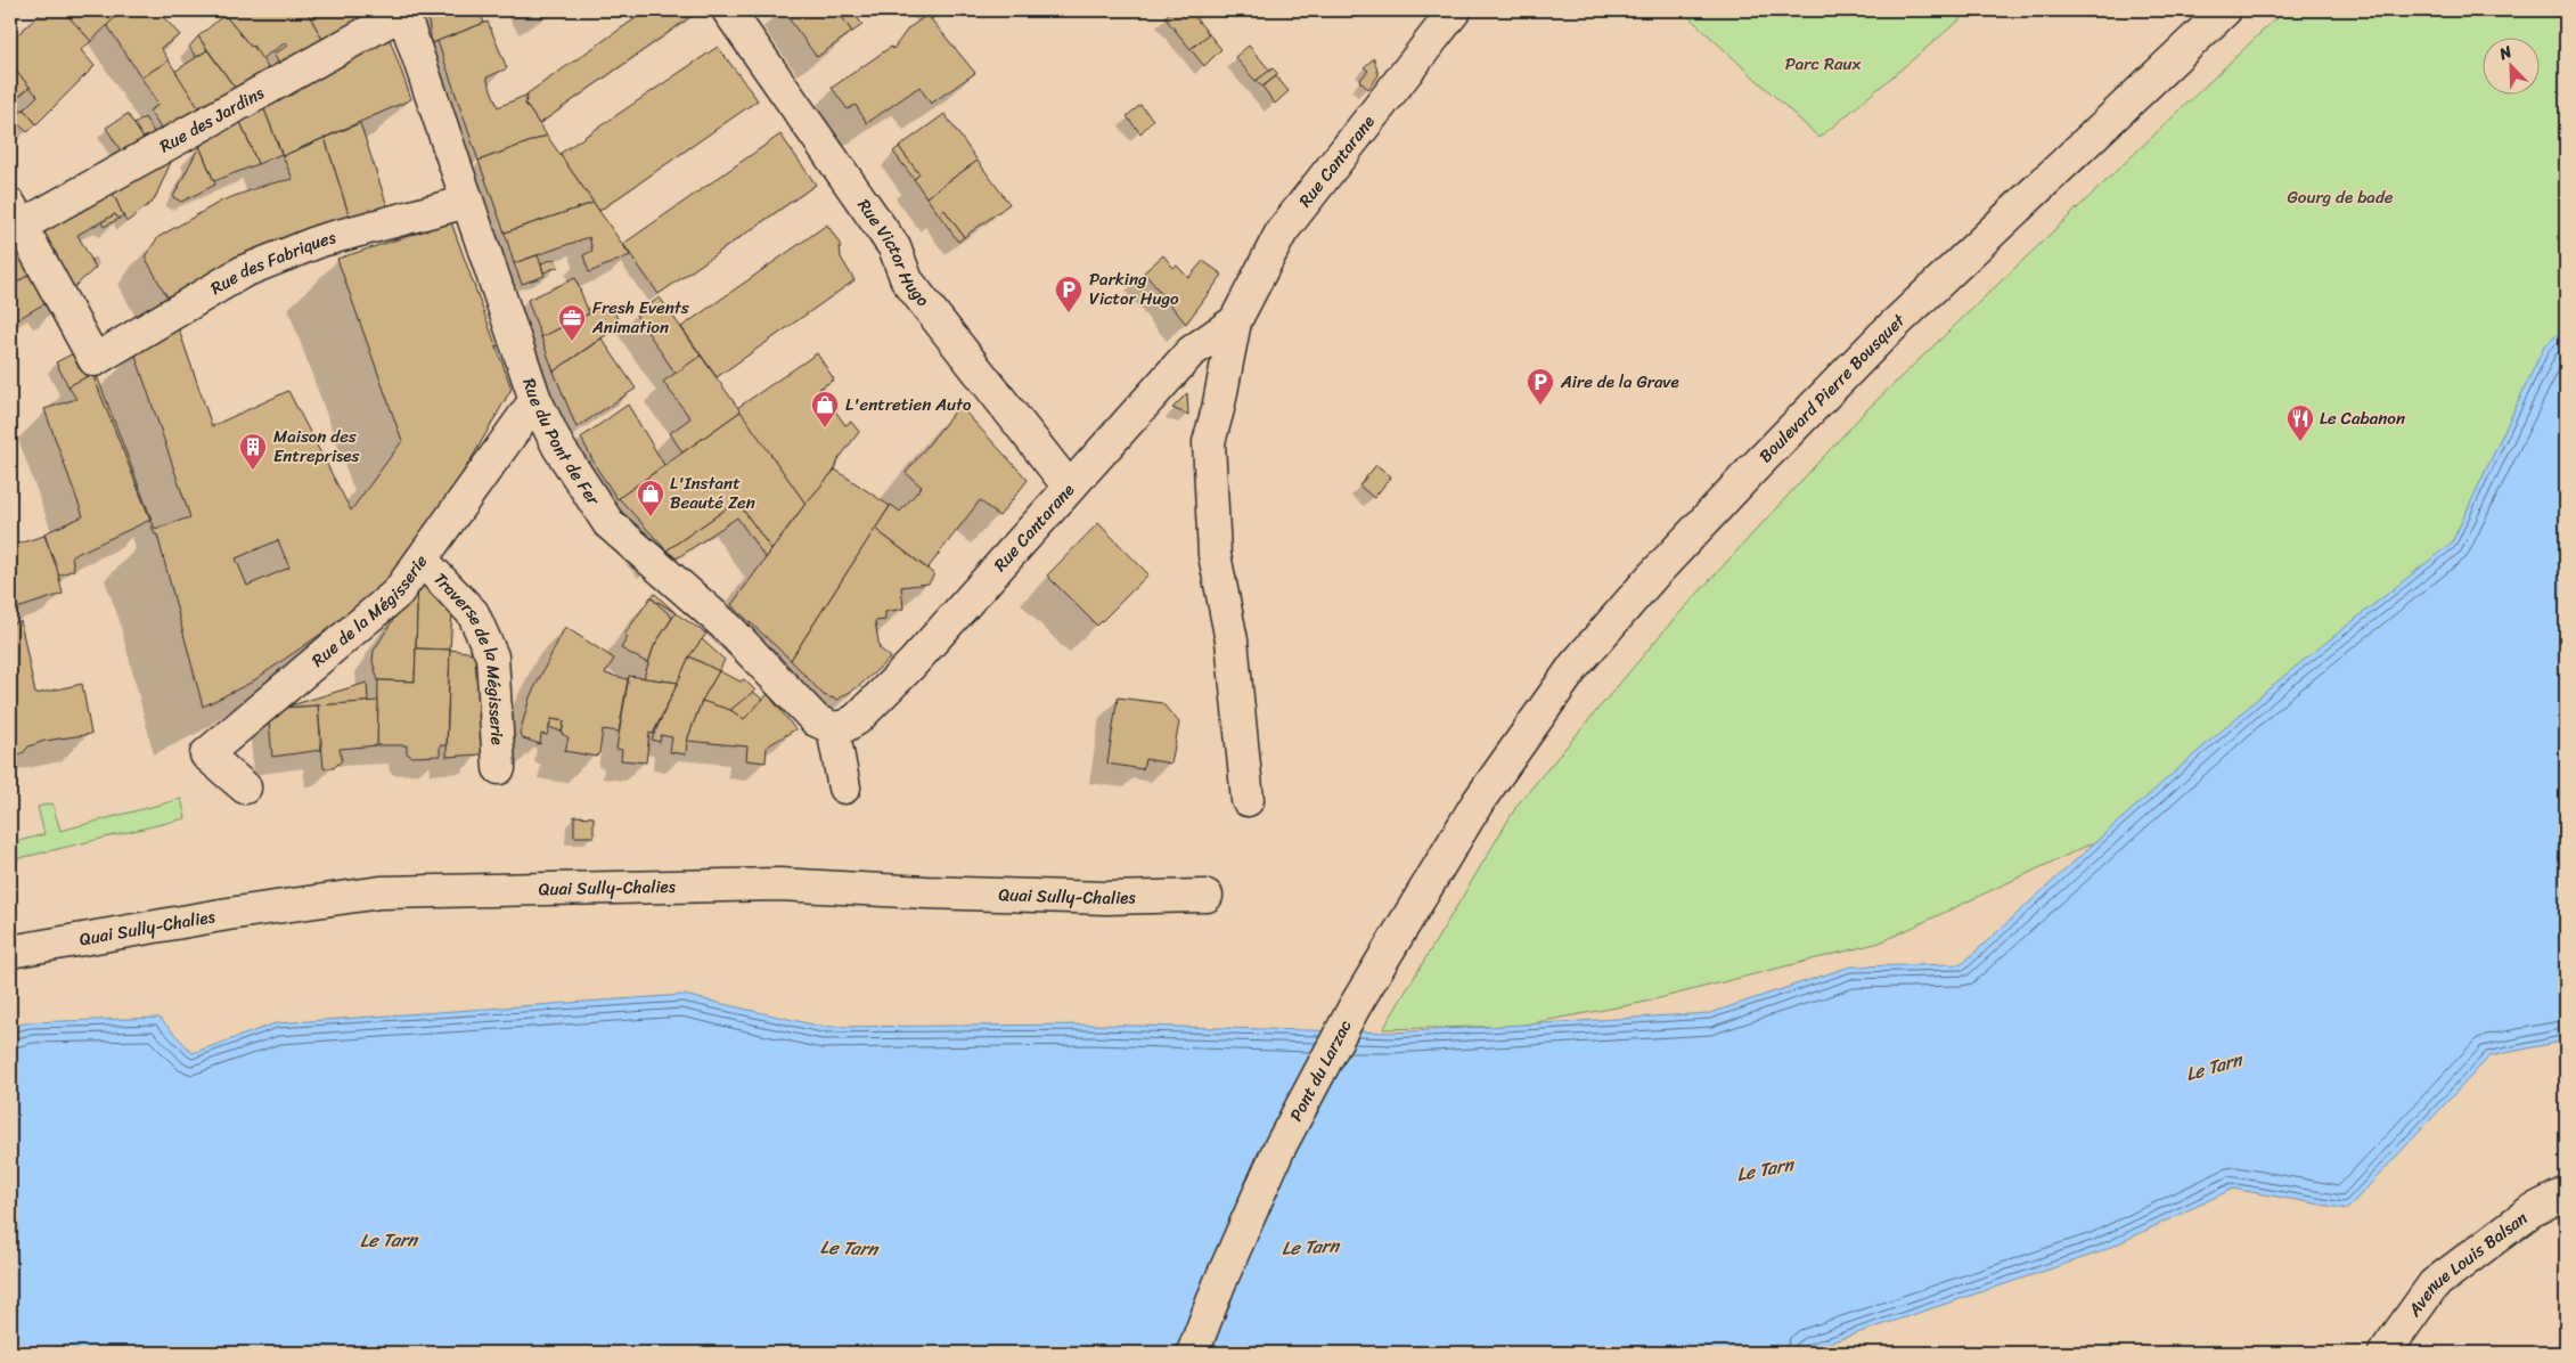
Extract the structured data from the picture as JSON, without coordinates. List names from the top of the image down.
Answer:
{
  "streets": {
    "street": [
      "Rue des Jardins",
      "Rue Cantarane",
      "Rue Victor Hugo",
      "Rue des Fabriques",
      "Boulevard Pierre Bousquet",
      "Rue du Pont de Fer",
      "Rue de la Mégisserie",
      "Traverse de la Mégisserie",
      "Quai Sully-Chalies",
      "Pont du Larzac",
      "Avenue Louis Balsan"
    ]
  },
  "crossings": [
    ["Rue des Jardins", "Rue des Fabriques"],
    ["Rue des Jardins", "Rue du Pont de Fer"],
    ["Rue Cantarane", "Rue Victor Hugo"],
    ["Rue Cantarane", "Rue du Pont de Fer"],
    ["Rue des Fabriques", "Rue du Pont de Fer"],
    ["Boulevard Pierre Bousquet", "Pont du Larzac"],
    ["Rue du Pont de Fer", "Rue de la Mégisserie"],
    ["Rue de la Mégisserie", "Traverse de la Mégisserie"]
  ],
  "water": ["Le Tarn"],
  "parks": ["Parc Raux", "Gourg de bade"],
  "places": {
    "parking": ["Parking Victor Hugo", "Aire de la Grave"],
    "office": ["Fresh Events Animation"],
    "shop": ["L'entretien Auto", "L'Instant Beauté Zen"],
    "restaurant": ["Le Cabanon"],
    "building": ["Maison des Entreprises"]
  },
  "north": "top left"
}
